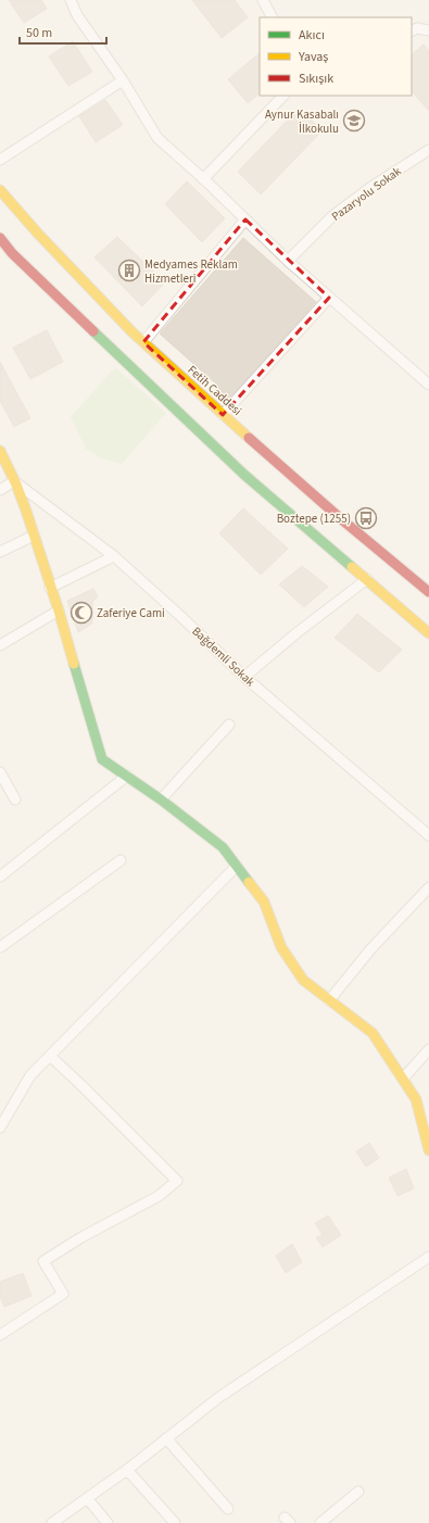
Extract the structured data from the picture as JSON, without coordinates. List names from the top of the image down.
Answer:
{
  "streets": {
    "main road": ["Fetih Caddesi"],
    "street": ["Pazaryolu Sokak", "Bağdemli Sokak"]
  },
  "places": {
    "school or university": ["Aynur Kasabalı İlkokulu"],
    "building": ["Medyames Reklam Hizmetleri"],
    "bus stop": ["Boztepe (1255)"],
    "mosque": ["Zaferiye Cami"]
  },
  "legend": ["Akıcı", "Yavaş", "Sıkışık"],
  "scale_bar": "50 m"
}
